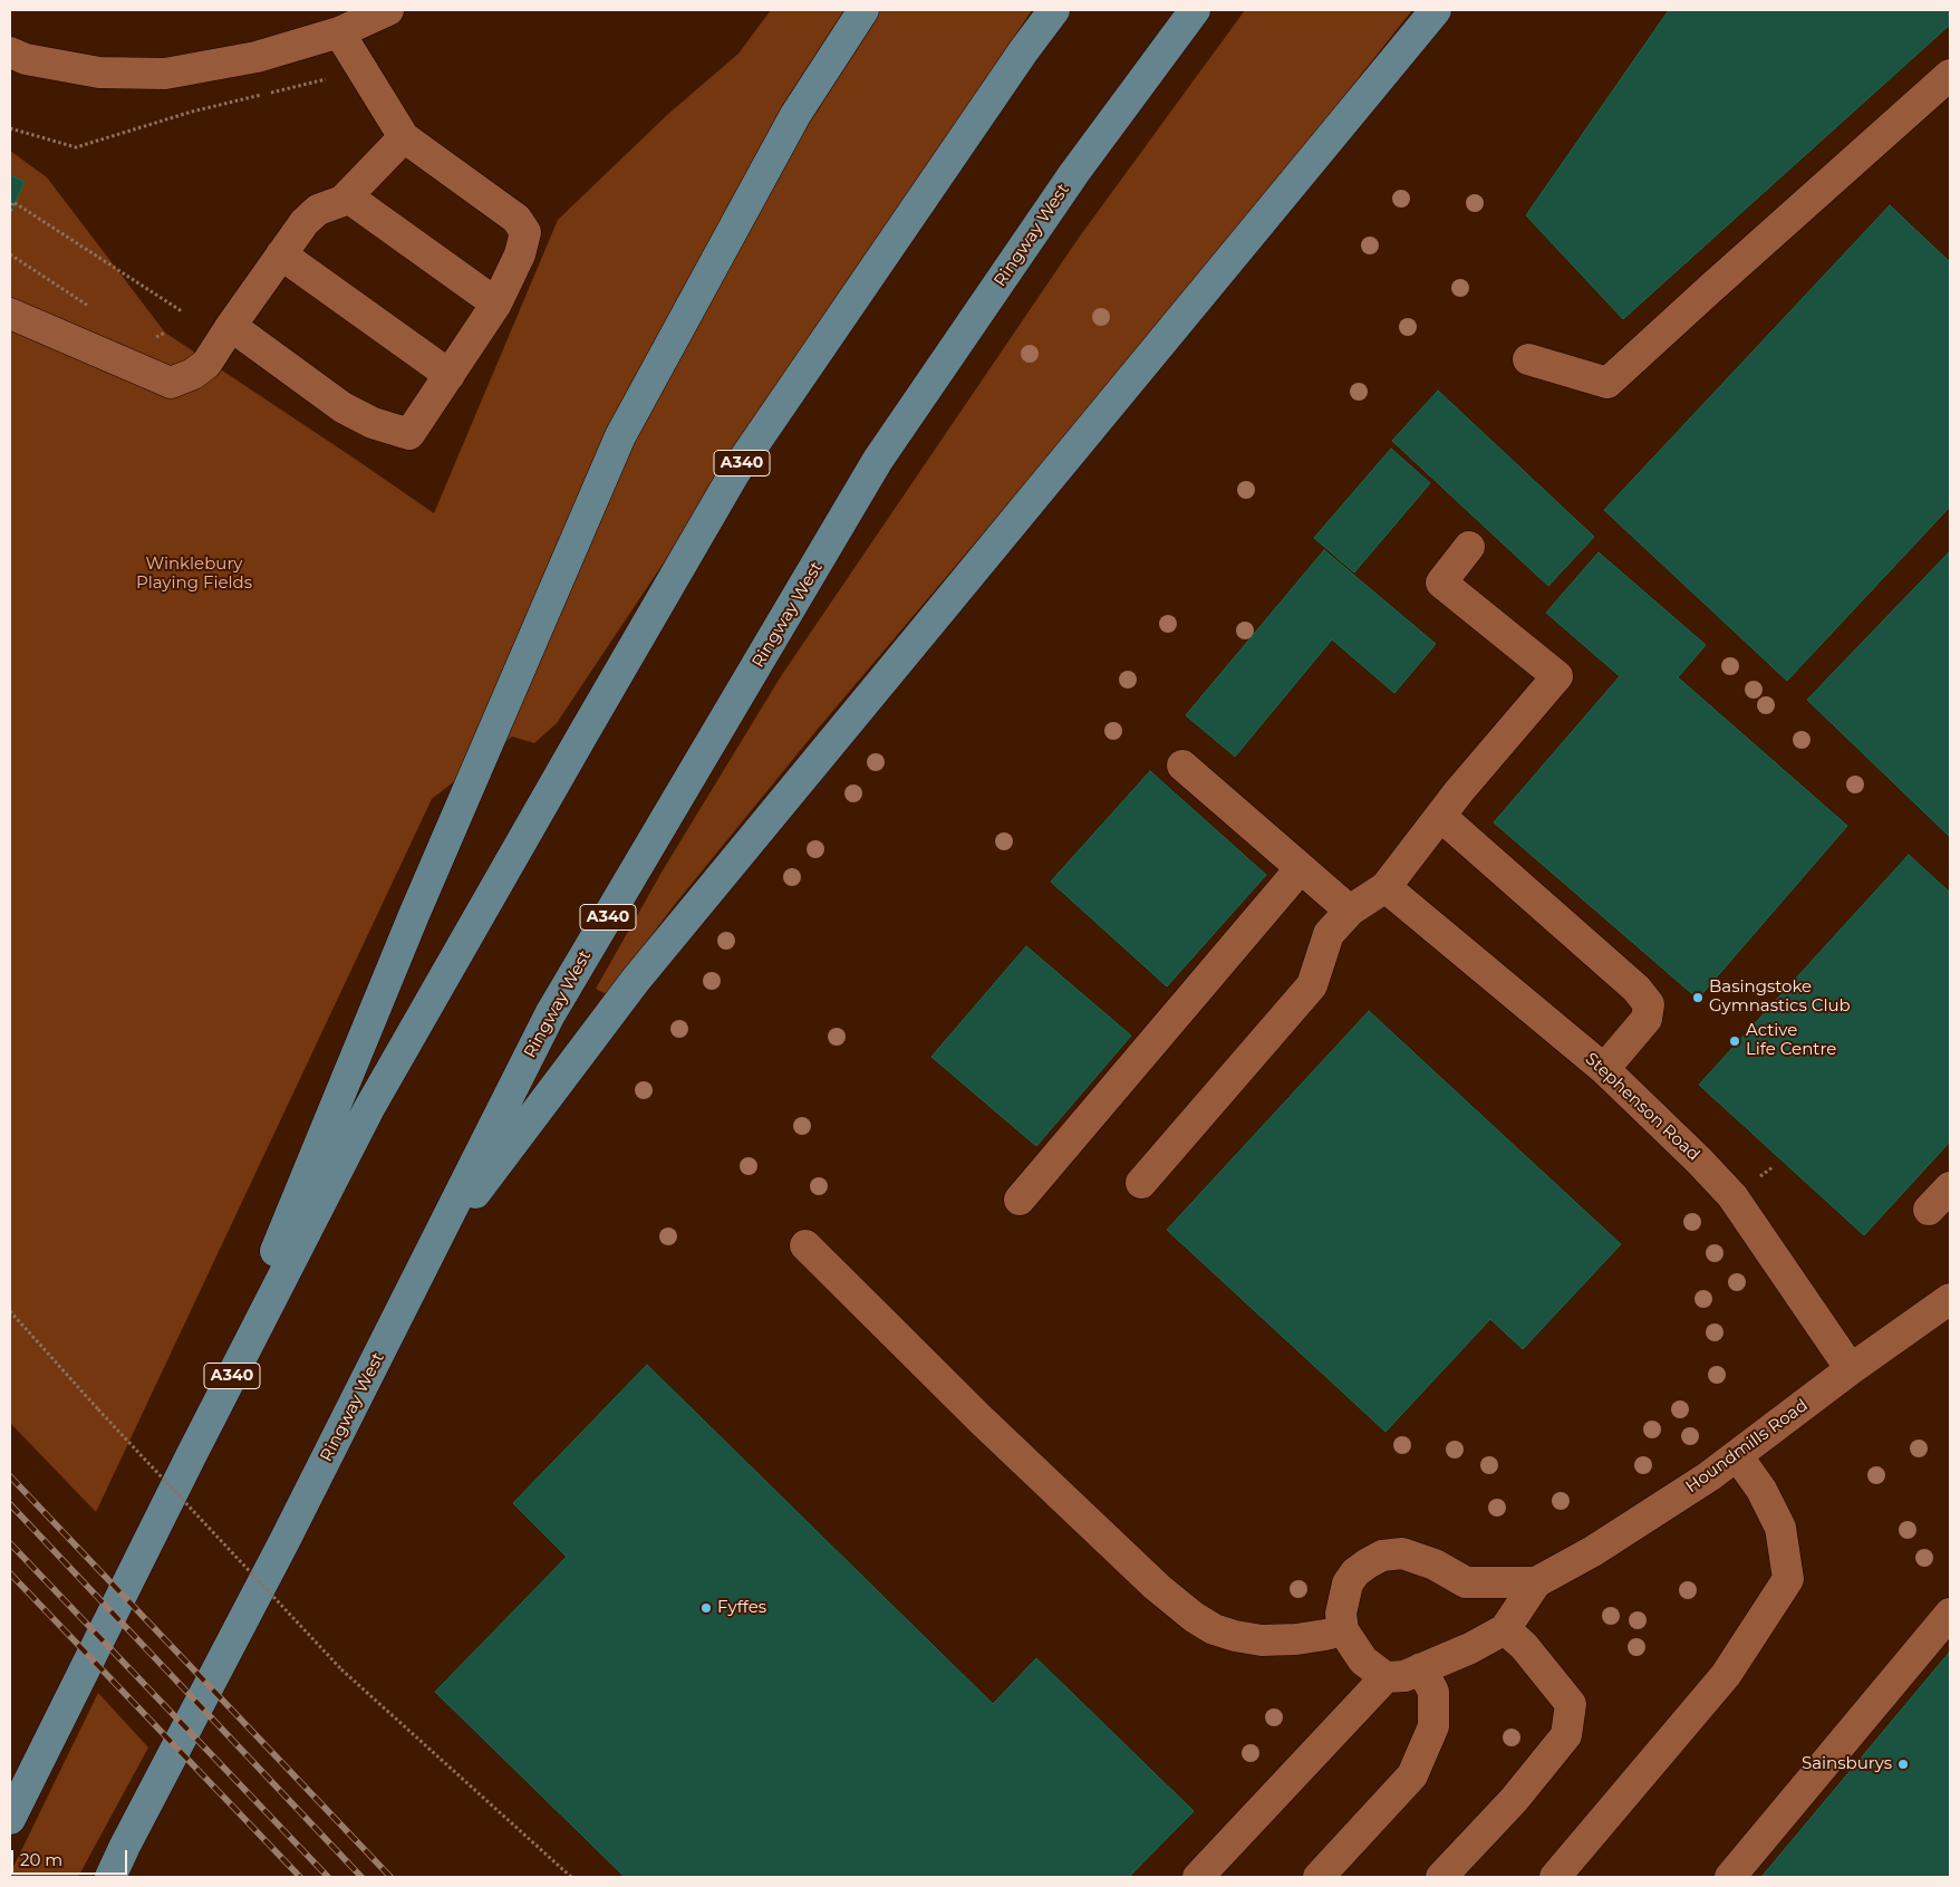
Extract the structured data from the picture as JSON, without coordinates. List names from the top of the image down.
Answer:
{
  "streets": {
    "main road": ["Ringway West", "A340"],
    "street": ["Stephenson Road", "Houndmills Road"]
  },
  "crossings": [
    ["Stephenson Road", "Houndmills Road"]
  ],
  "parks": ["Winklebury Playing Fields"],
  "places": [
    "Basingstoke Gymnastics Club",
    "Active Life Centre",
    "Fyffes",
    "Sainsburys"
  ],
  "scale_bar": "20 m"
}
